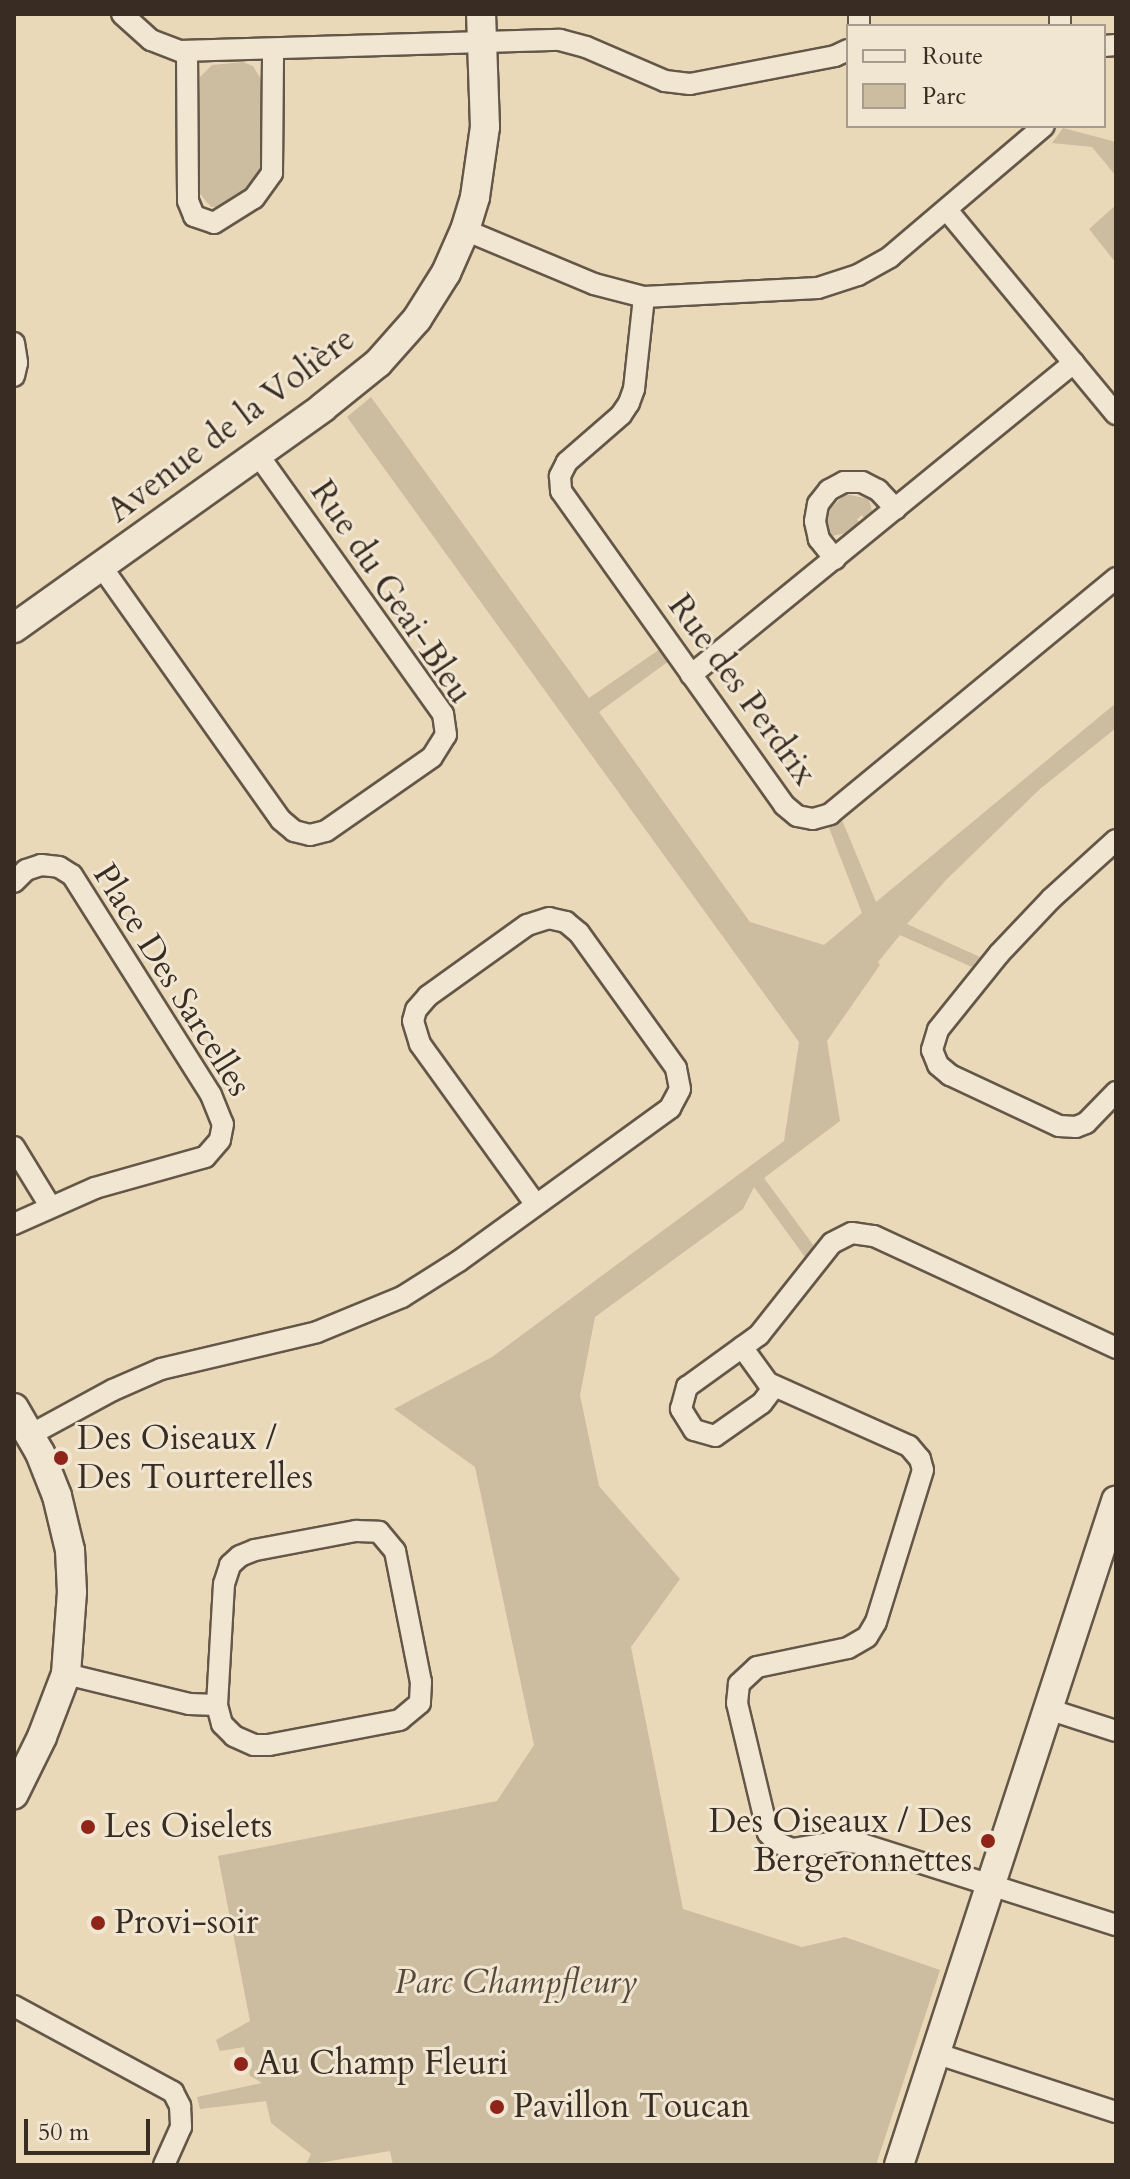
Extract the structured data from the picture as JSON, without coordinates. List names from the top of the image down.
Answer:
{
  "streets": {
    "street": [
      "Avenue de la Volière",
      "Rue du Geai-Bleu",
      "Rue des Perdrix",
      "Place Des Sarcelles"
    ]
  },
  "crossings": [
    ["Avenue de la Volière", "Rue du Geai-Bleu"]
  ],
  "parks": ["Parc Champfleury"],
  "places": [
    "Des Oiseaux / Des Tourterelles",
    "Les Oiselets",
    "Des Oiseaux / Des Bergeronnettes",
    "Provi-soir",
    "Au Champ Fleuri",
    "Pavillon Toucan"
  ],
  "legend": ["Route", "Parc"],
  "scale_bar": "50 m"
}
